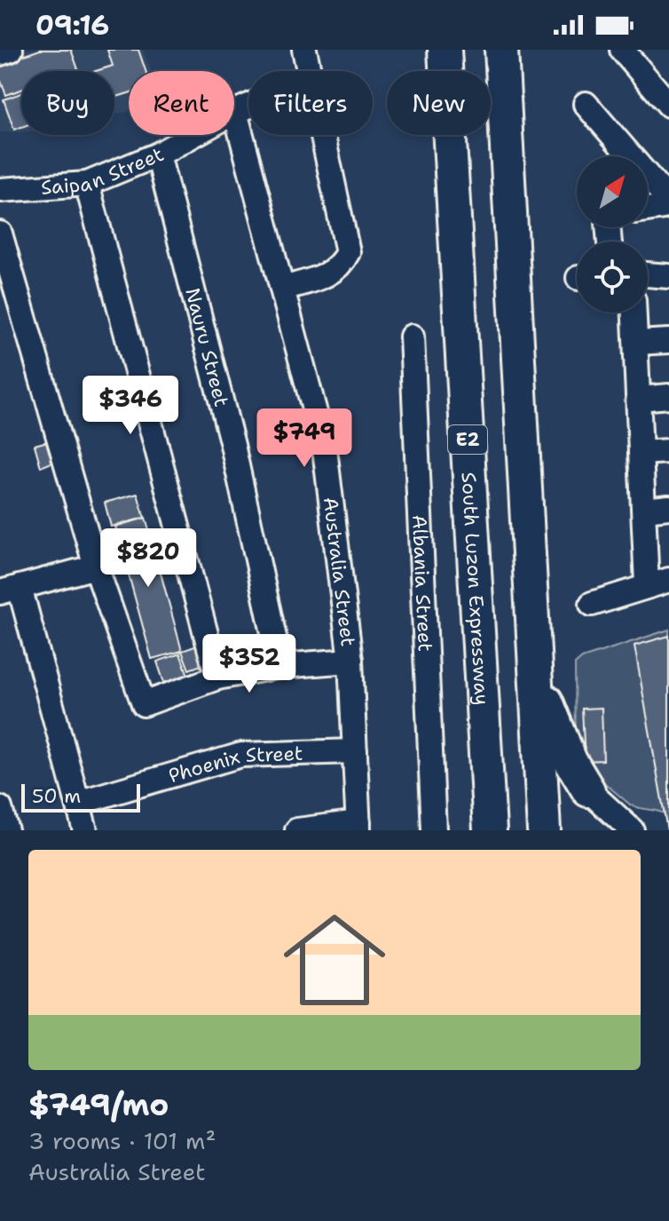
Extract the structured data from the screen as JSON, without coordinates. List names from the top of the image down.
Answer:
{
  "streets": {
    "highway": ["E2", "South Luzon Expressway"],
    "street": [
      "Saipan Street",
      "Nauru Street",
      "Australia Street",
      "Albania Street",
      "Phoenix Street"
    ]
  },
  "crossings": [
    ["Saipan Street", "Nauru Street"],
    ["Saipan Street", "Australia Street"],
    ["Australia Street", "Phoenix Street"]
  ],
  "scale_bar": "50 m",
  "north": "top right",
  "page": {
    "status": "09:16",
    "chip": [
      "Buy",
      "Rent",
      "Filters",
      "New"
    ],
    "price": [
      "$346",
      "$749",
      "$820",
      "$352"
    ],
    "scale": "50 m",
    "list": [
      {
        "name": "$749/mo",
        "note": "3 rooms · 101 m² · Australia Street"
      }
    ]
  }
}
